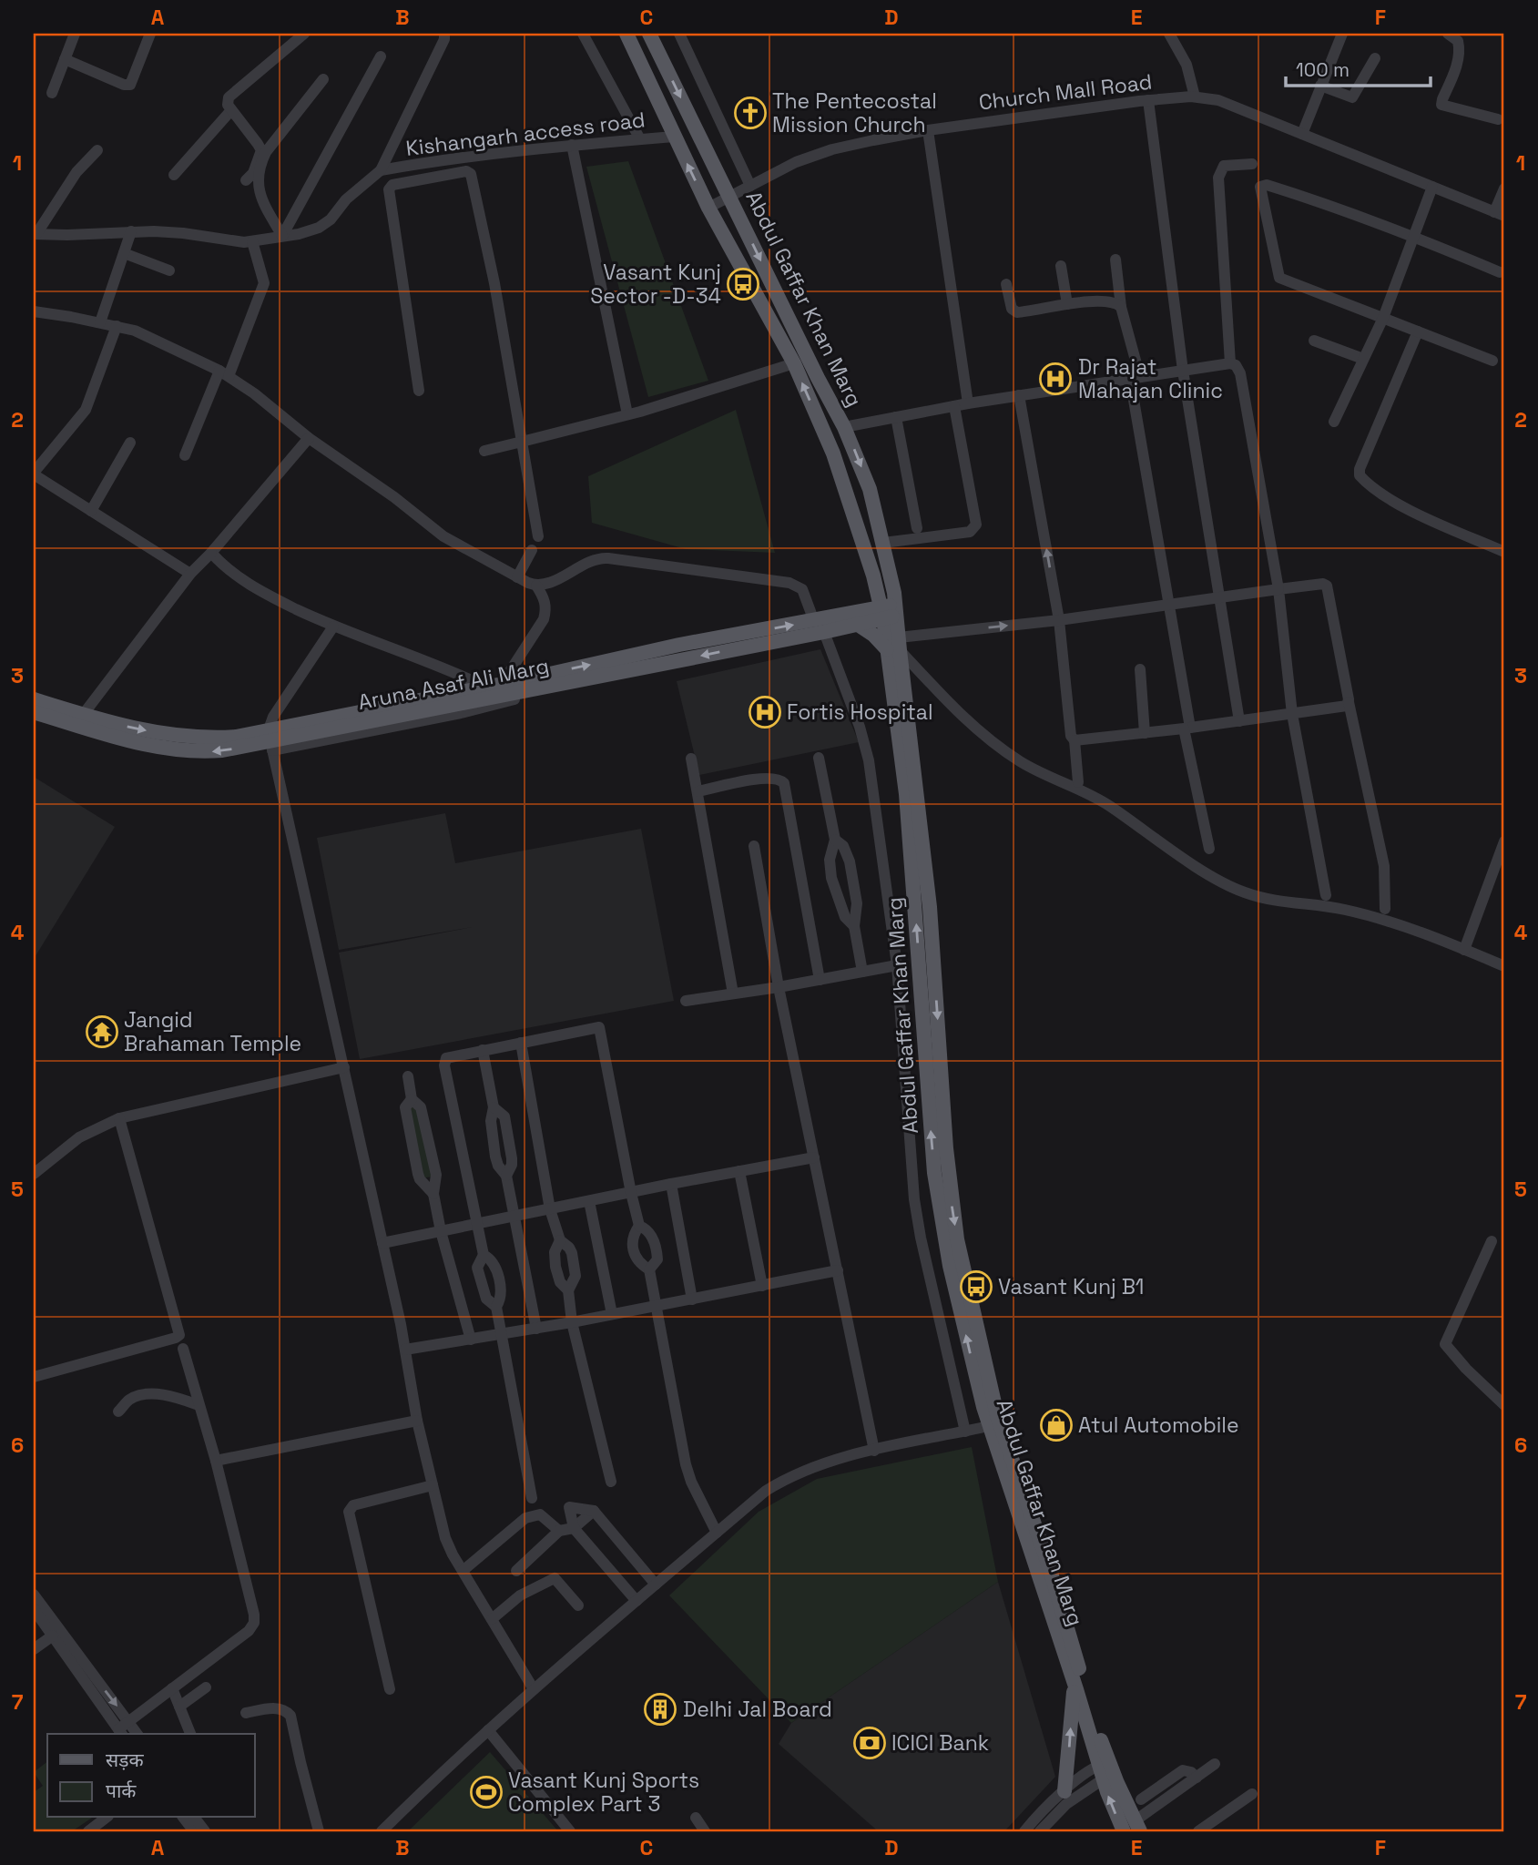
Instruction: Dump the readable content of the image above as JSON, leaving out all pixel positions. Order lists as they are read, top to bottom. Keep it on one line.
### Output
{"streets":{"main road":["Abdul Gaffar Khan Marg","Aruna Asaf Ali Marg"],"street":["Church Mall Road","Kishangarh access road"]},"crossings":[["Church Mall Road","Abdul Gaffar Khan Marg"],["Kishangarh access road","Abdul Gaffar Khan Marg"],["Abdul Gaffar Khan Marg","Aruna Asaf Ali Marg"]],"places":{"church":["The Pentecostal Mission Church"],"bus stop":["Vasant Kunj Sector -D-34","Vasant Kunj B1"],"hospital":["Dr Rajat Mahajan Clinic","Fortis Hospital"],"temple":["Jangid Brahaman Temple"],"shop":["Atul Automobile"],"building":["Delhi Jal Board"],"bank":["ICICI Bank"],"sports":["Vasant Kunj Sports Complex Part 3"]},"legend":["सड़क","पार्क"],"scale_bar":"100 m","grid":{"columns":["A","B","C","D","E","F"],"rows":["1","2","3","4","5","6","7"]}}
